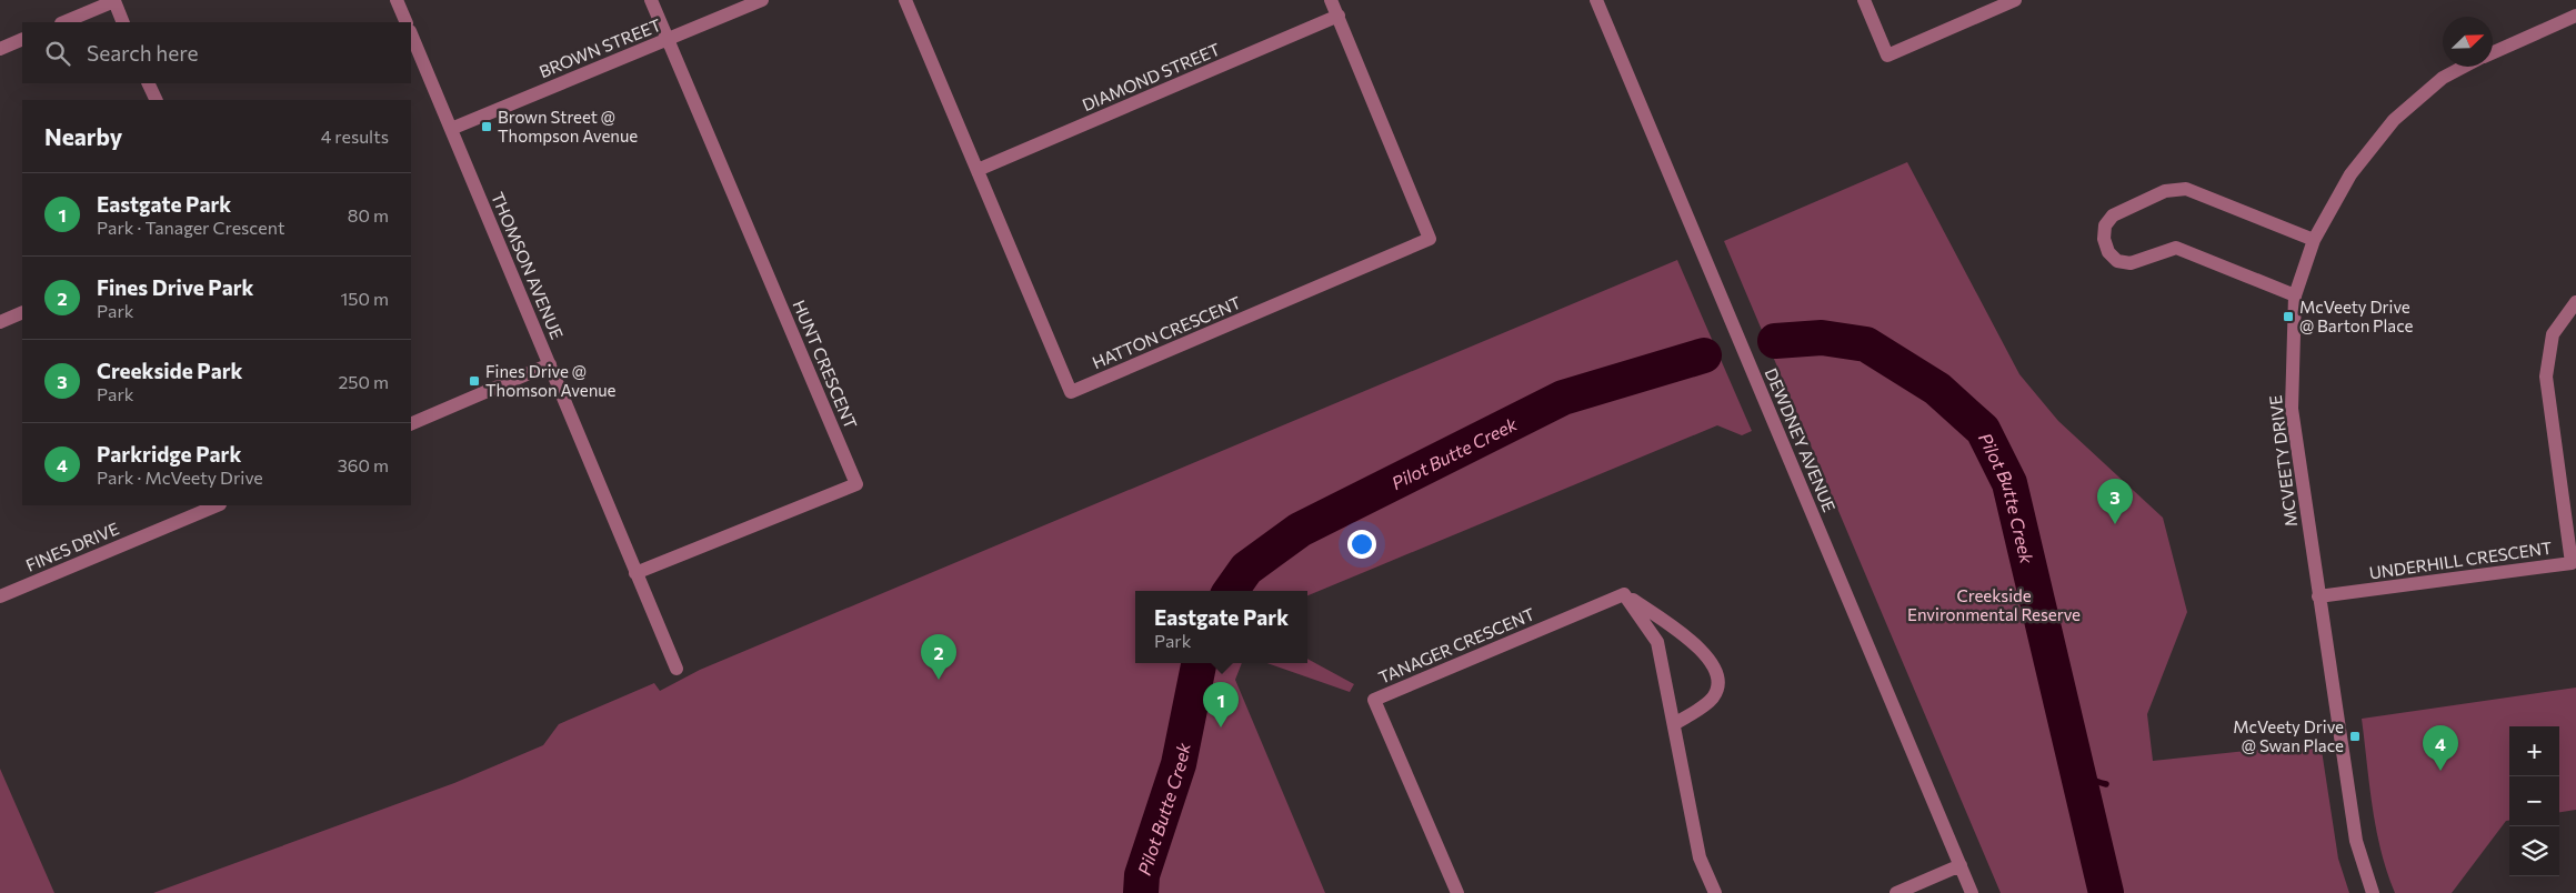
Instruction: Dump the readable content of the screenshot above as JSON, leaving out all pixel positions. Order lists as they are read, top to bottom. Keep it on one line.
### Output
{"streets":{"street":["BROWN STREET","DIAMOND STREET","THOMSON AVENUE","HATTON CRESCENT","HUNT CRESCENT","DEWDNEY AVENUE","MCVEETY DRIVE","FINES DRIVE","UNDERHILL CRESCENT","TANAGER CRESCENT"]},"crossings":[["BROWN STREET","THOMSON AVENUE"],["BROWN STREET","HUNT CRESCENT"],["DIAMOND STREET","HATTON CRESCENT"],["THOMSON AVENUE","HUNT CRESCENT"],["MCVEETY DRIVE","UNDERHILL CRESCENT"]],"water":["Pilot Butte Creek"],"parks":["Creekside Environmental Reserve"],"places":{"transit":["Brown Street @ Thompson Avenue","McVeety Drive @ Barton Place","Fines Drive @ Thomson Avenue","McVeety Drive @ Swan Place"]},"north":"top right","page":{"search":"Search here","heading":["Nearby","4 results"],"list":[{"mark":"1","name":"Eastgate Park","note":"Park · Tanager Crescent","value":"80 m"},{"mark":"2","name":"Fines Drive Park","note":"Park","value":"150 m"},{"mark":"3","name":"Creekside Park","note":"Park","value":"250 m"},{"mark":"4","name":"Parkridge Park","note":"Park · McVeety Drive","value":"360 m"}],"pins":["3","2","1","4"],"popup":["Eastgate Park","Park"],"map_buttons":["+","−"]}}
